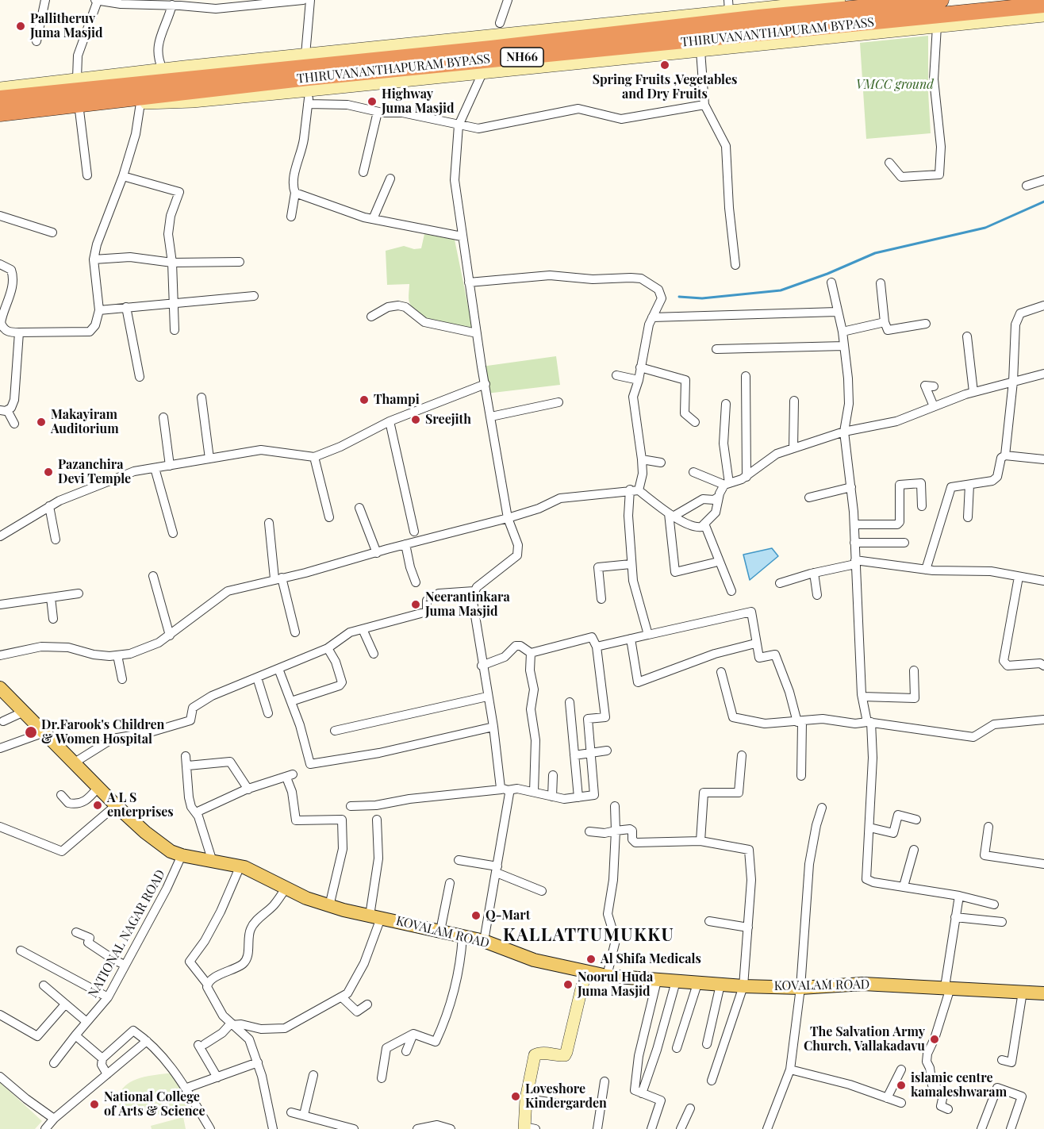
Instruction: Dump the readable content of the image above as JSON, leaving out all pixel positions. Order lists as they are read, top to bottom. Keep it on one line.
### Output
{"streets":{"highway":["THIRUVANANTHAPURAM BYPASS","NH66"],"main road":["KOVALAM ROAD"],"street":["NATIONAL NAGAR ROAD"]},"crossings":[["KOVALAM ROAD","NATIONAL NAGAR ROAD"]],"districts":["KALLATTUMUKKU"],"parks":["VMCC ground"],"places":["Pallitheruv Juma Masjid","Spring Fruits ,Vegetables and Dry Fruits","Highway Juma Masjid","Thampi","Sreejith","Makayiram Auditorium","Pazanchira Devi Temple","Neerantinkara Juma Masjid","Dr.Farook's Children & Women Hospital","A L S enterprises","Q-Mart","Al Shifa Medicals","Noorul Huda Juma Masjid","The Salvation Army Church, Vallakadavu","islamic centre kamaleshwaram","Loveshore Kindergarden","National College of Arts & Science"]}
